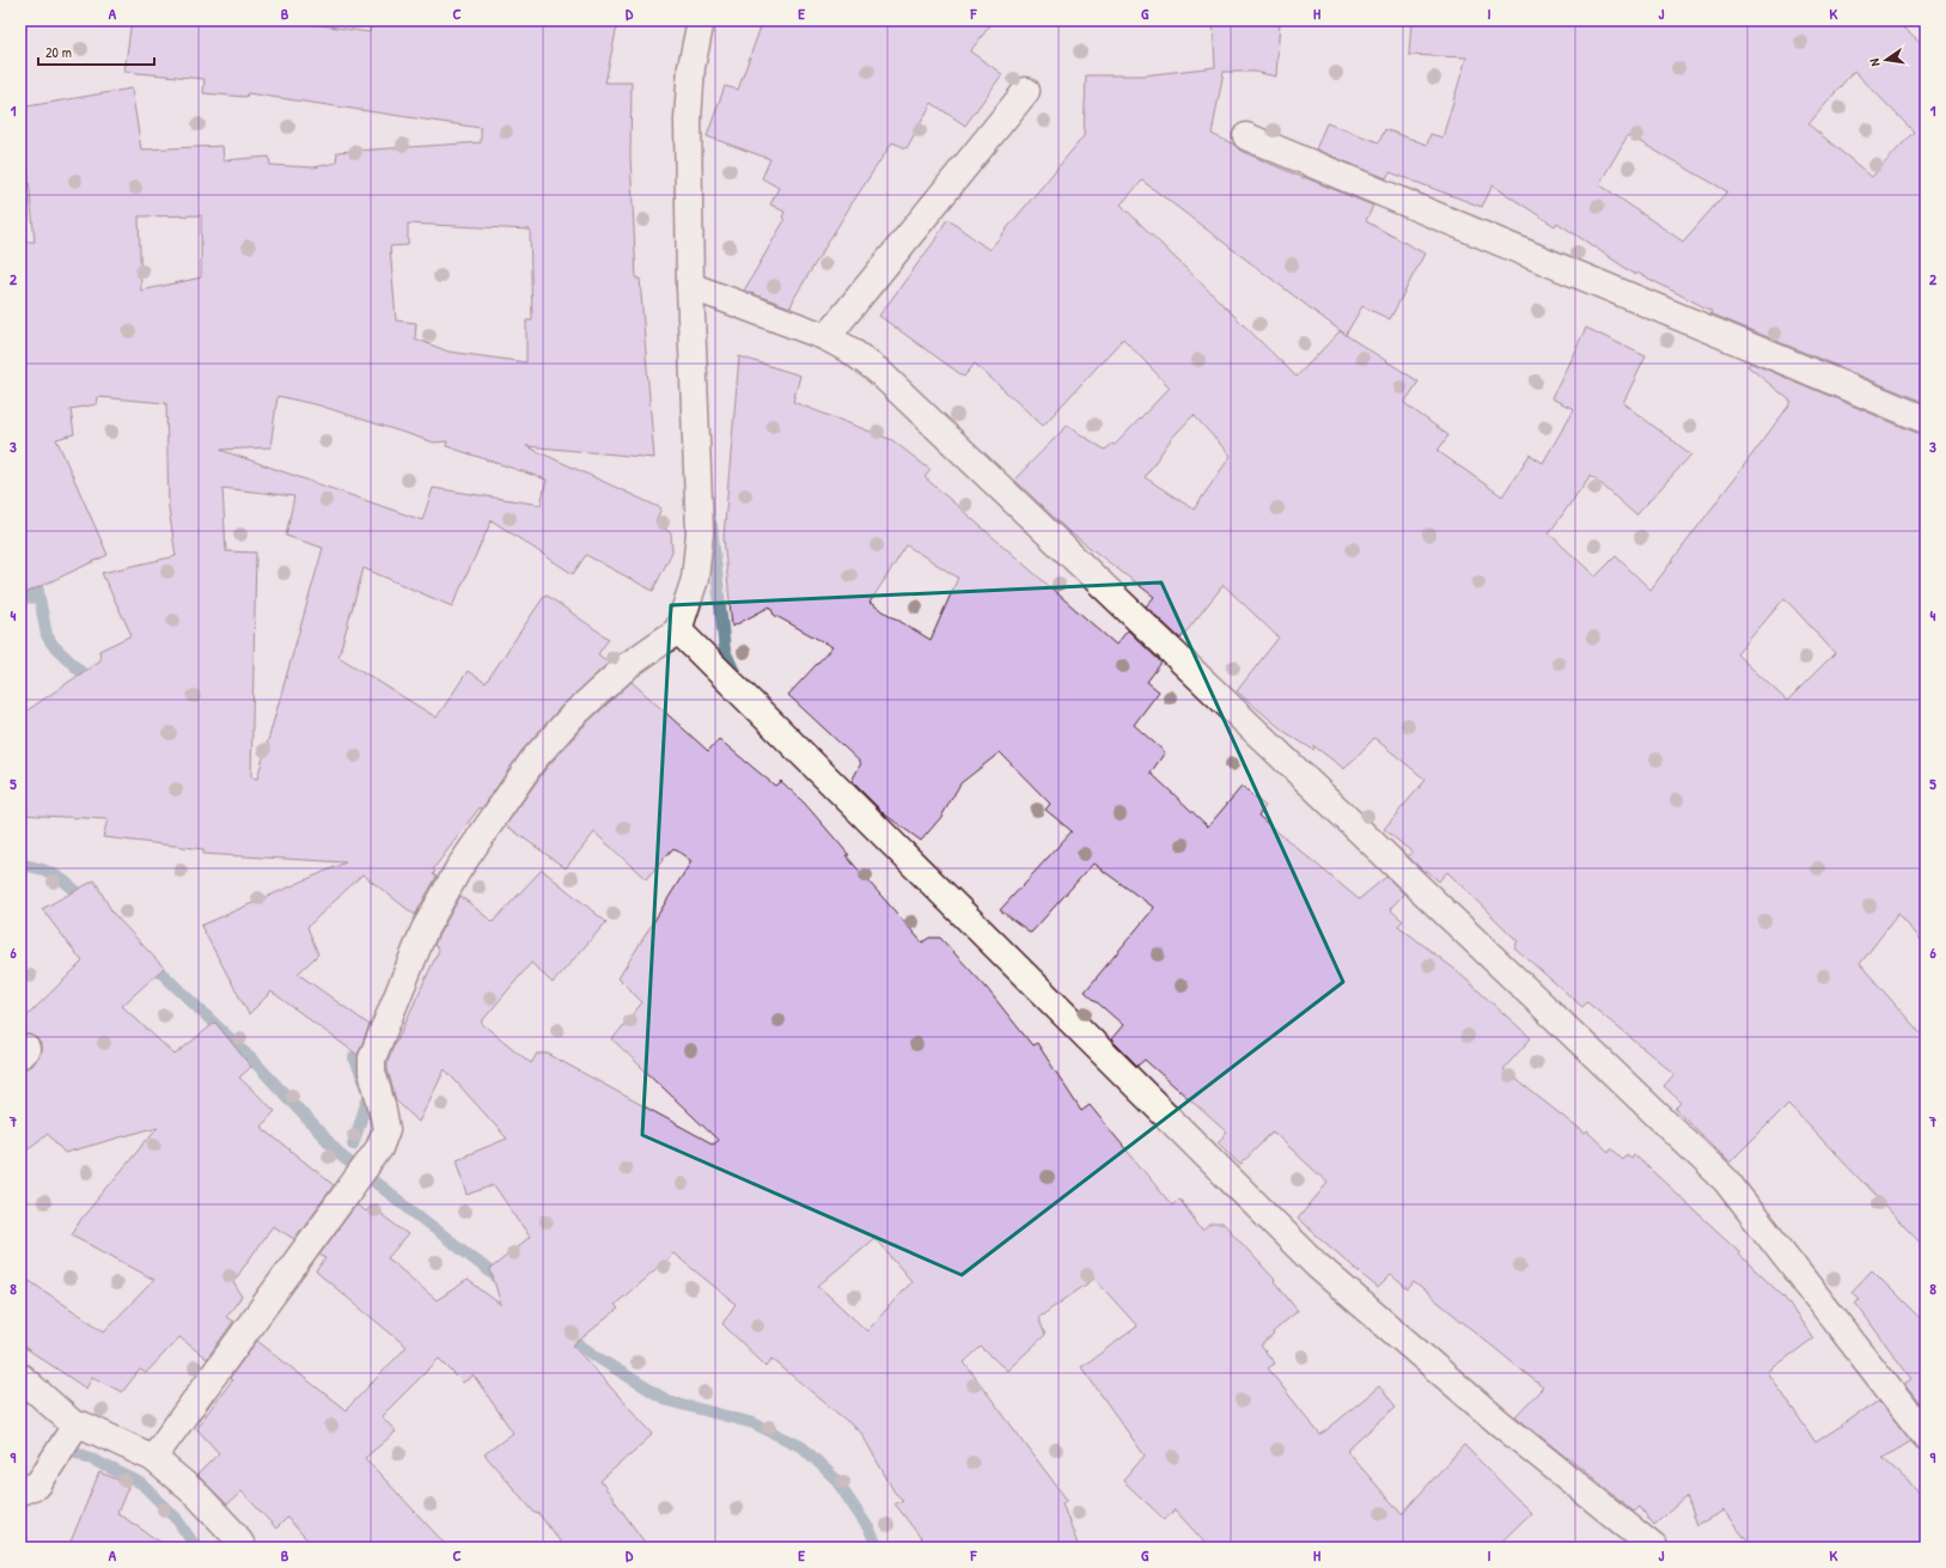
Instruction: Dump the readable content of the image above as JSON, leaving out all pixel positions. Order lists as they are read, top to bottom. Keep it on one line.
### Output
{"scale_bar":"20 m","north":"left","grid":{"columns":["A","B","C","D","E","F","G","H","I","J","K"],"rows":["1","2","3","4","5","6","7","8","9"]}}
